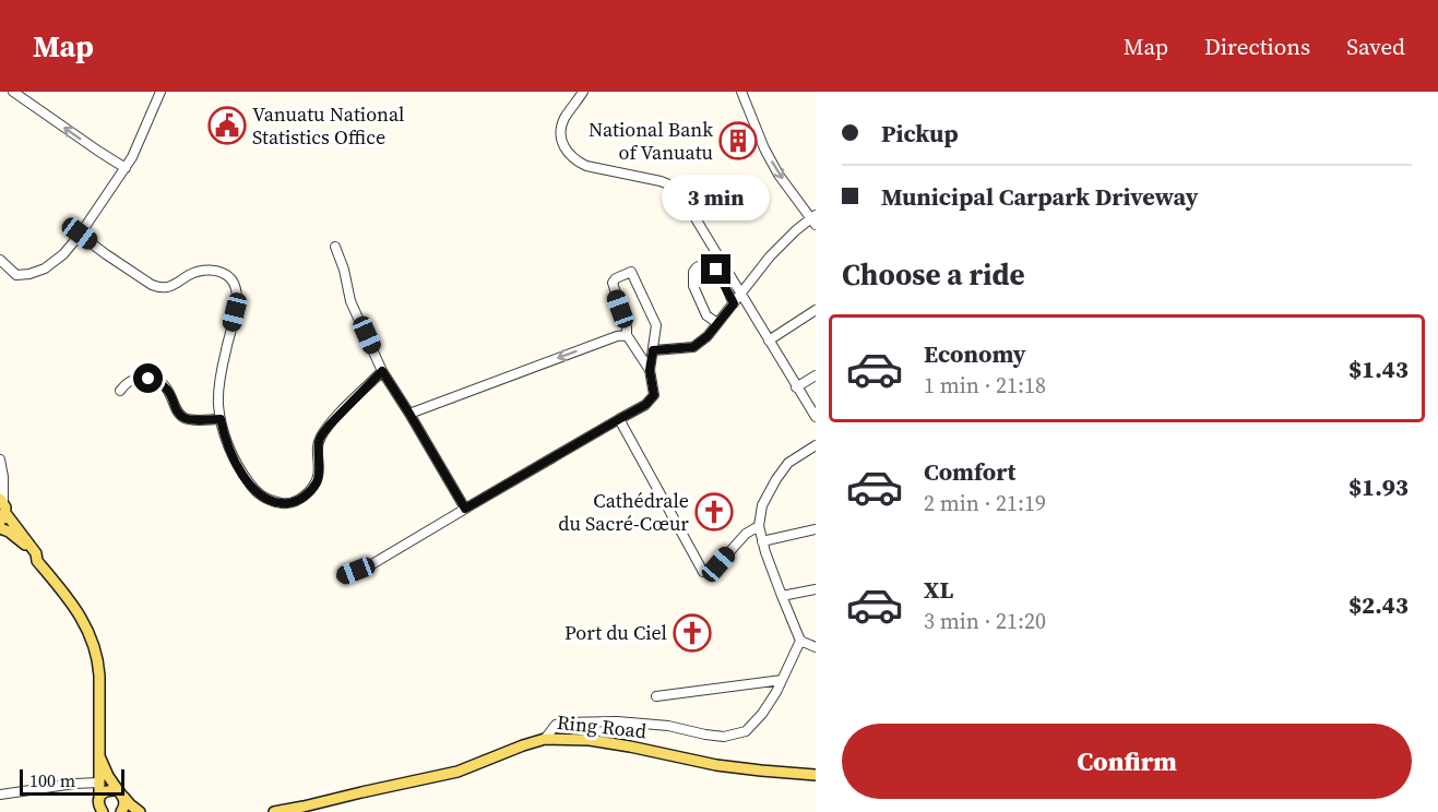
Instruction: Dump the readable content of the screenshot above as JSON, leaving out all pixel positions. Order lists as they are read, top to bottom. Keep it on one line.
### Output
{"streets":{"main road":["Ring Road"]},"places":{"public building":["Vanuatu National Statistics Office"],"building":["National Bank of Vanuatu"],"church":["Cathédrale du Sacré-Cœur","Port du Ciel"]},"scale_bar":"100 m","page":{"header":"Map","nav":["Map","Directions","Saved"],"banner":["Pickup","Municipal Carpark Driveway"],"bubble":"3 min","heading":"Choose a ride","list":[{"name":"Economy","note":"1 min · 21:18","value":"$1.43"},{"name":"Comfort","note":"2 min · 21:19","value":"$1.93"},{"name":"XL","note":"3 min · 21:20","value":"$2.43"}],"buttons":"Confirm","scale":"100 m"}}
